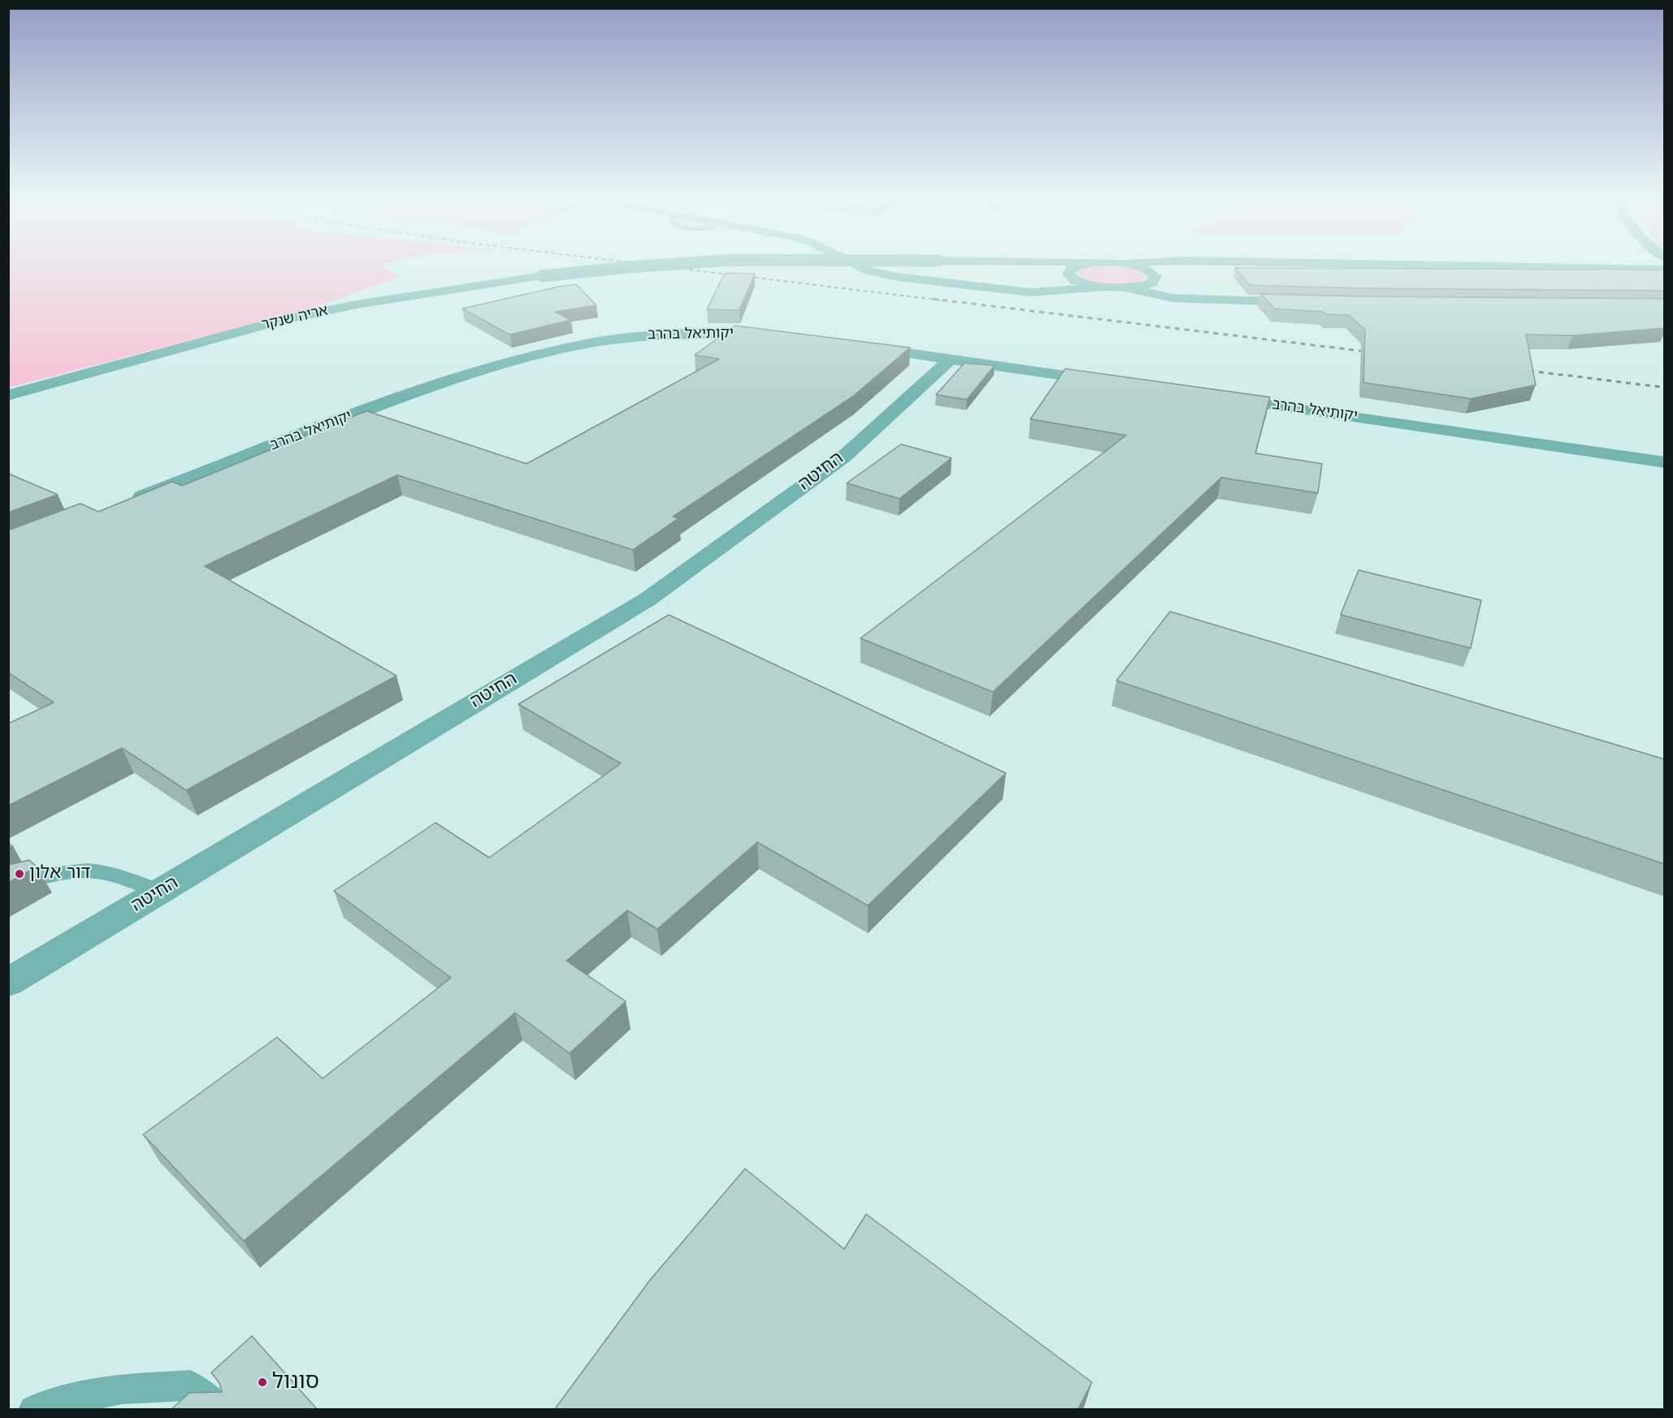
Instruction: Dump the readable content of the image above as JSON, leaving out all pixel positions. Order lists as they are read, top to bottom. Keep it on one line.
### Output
{"streets":{"street":["אריה שנקר","יקותיאל בהרב","החיטה"]},"places":["דור אלון","סונול"]}
